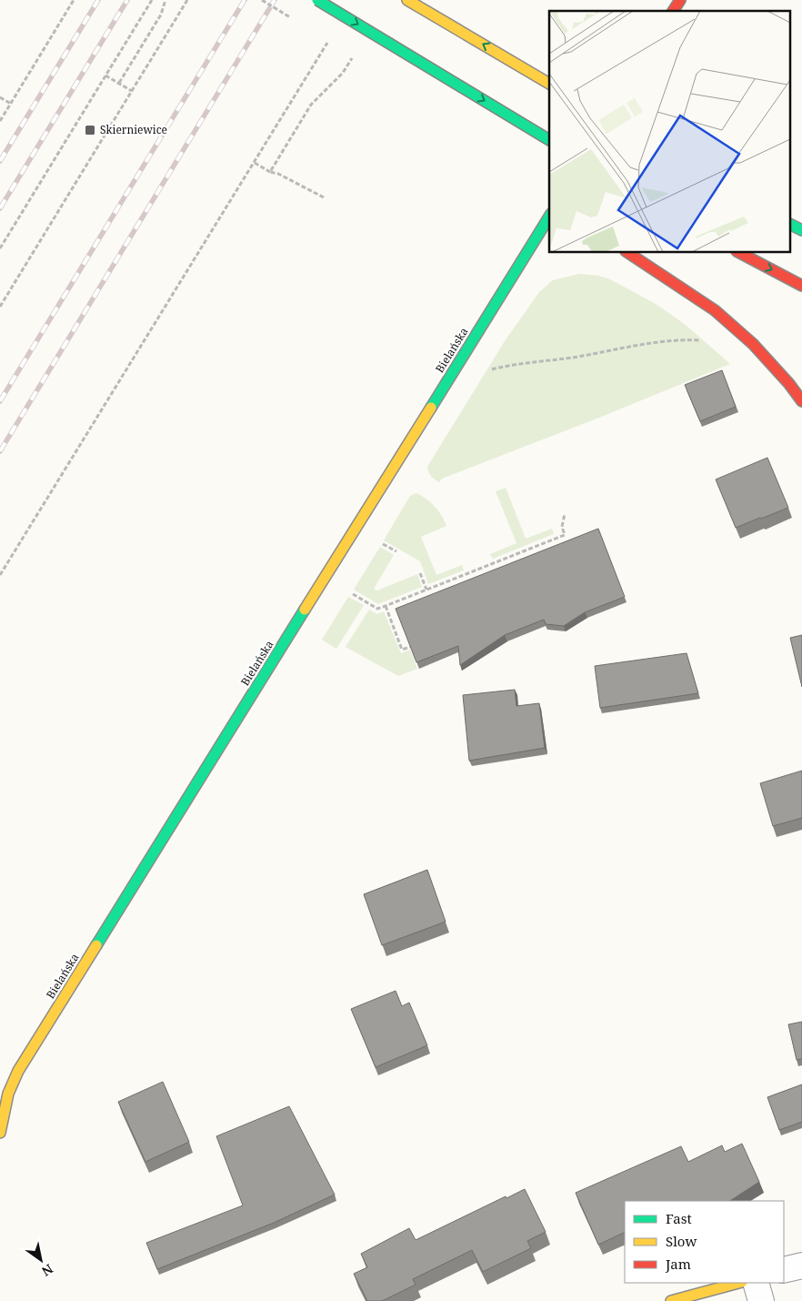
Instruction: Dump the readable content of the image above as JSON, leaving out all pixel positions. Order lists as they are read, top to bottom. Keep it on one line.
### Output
{"streets":{"street":["Bielańska"]},"places":{"transit":["Skierniewice"]},"legend":["Fast","Slow","Jam"],"north":"bottom right"}
